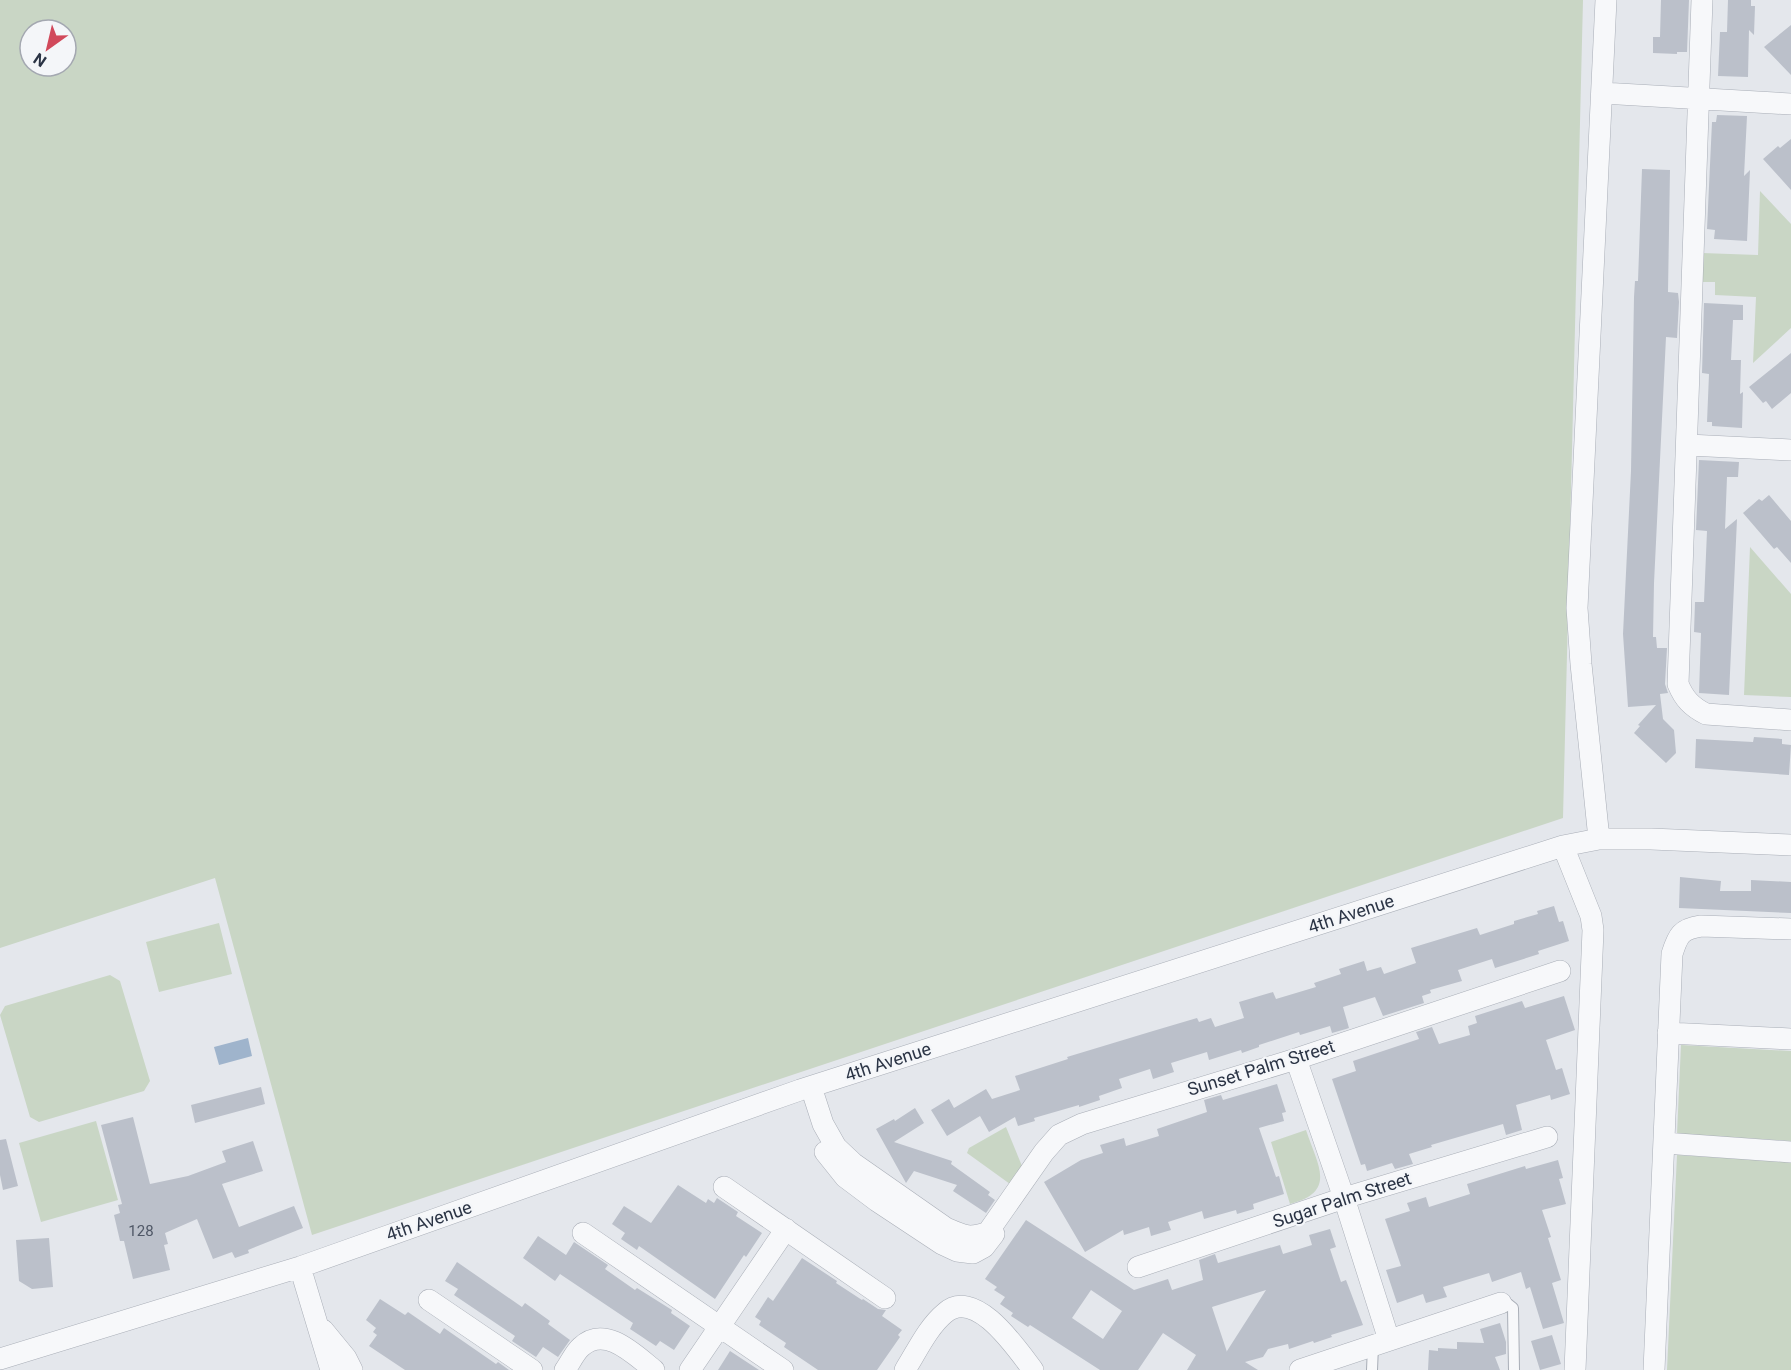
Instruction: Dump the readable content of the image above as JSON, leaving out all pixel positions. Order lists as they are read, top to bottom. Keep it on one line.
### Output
{"streets":{"street":["4th Avenue","Sunset Palm Street","Sugar Palm Street"]},"crossings":[["4th Avenue","Sunset Palm Street"]],"house_numbers":["128"],"north":"bottom left"}
